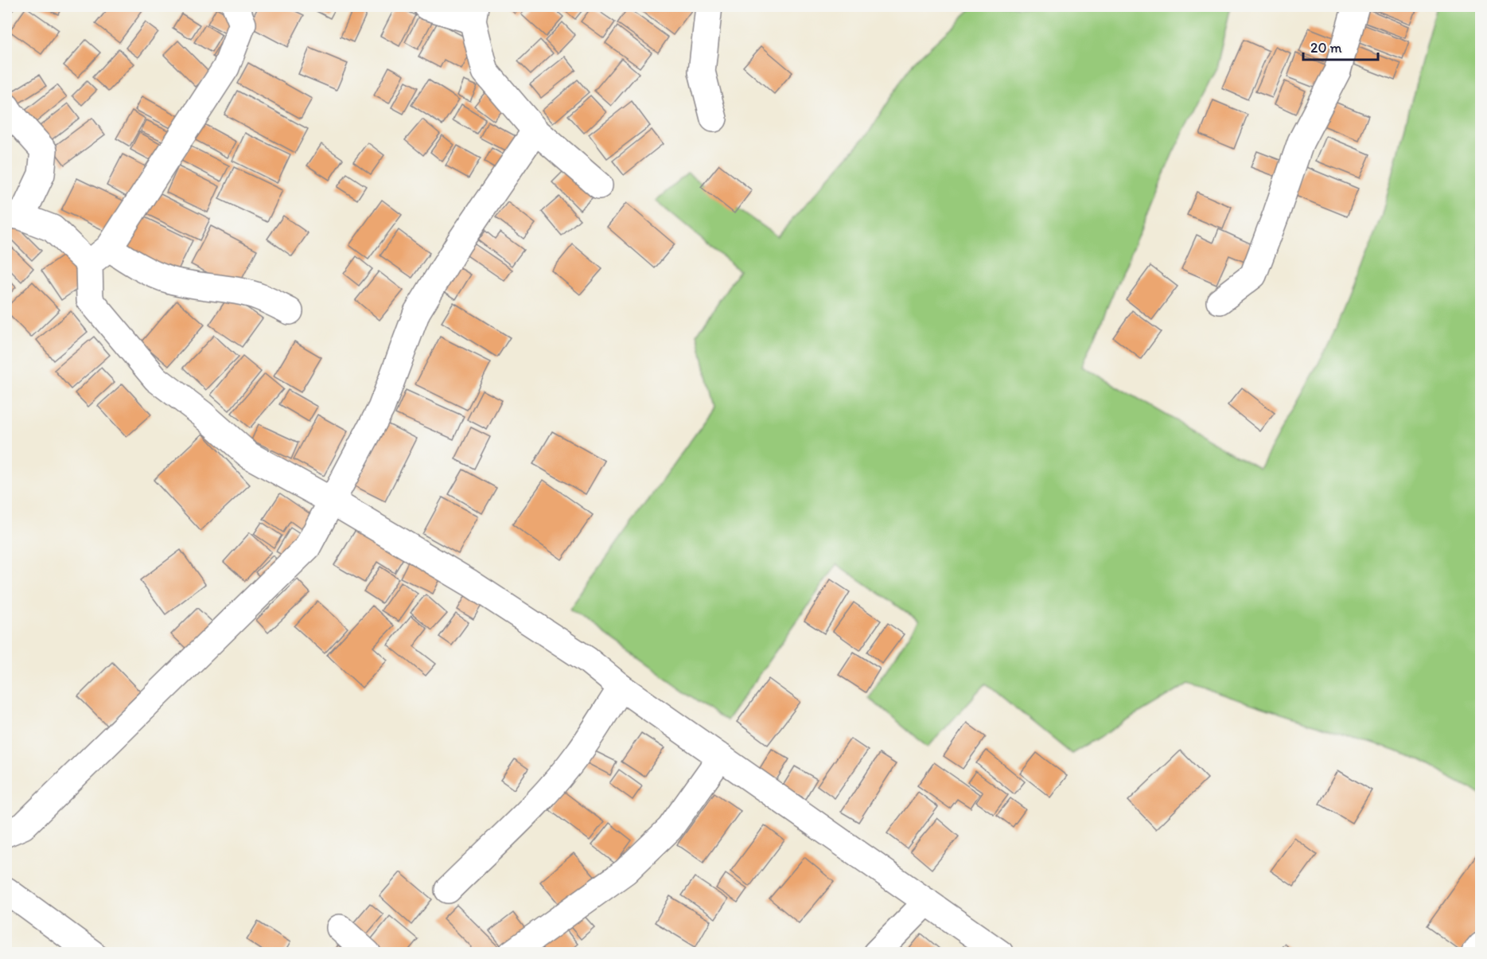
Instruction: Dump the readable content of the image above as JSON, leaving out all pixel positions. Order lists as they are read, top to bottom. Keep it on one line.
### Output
{"scale_bar":"20 m"}
